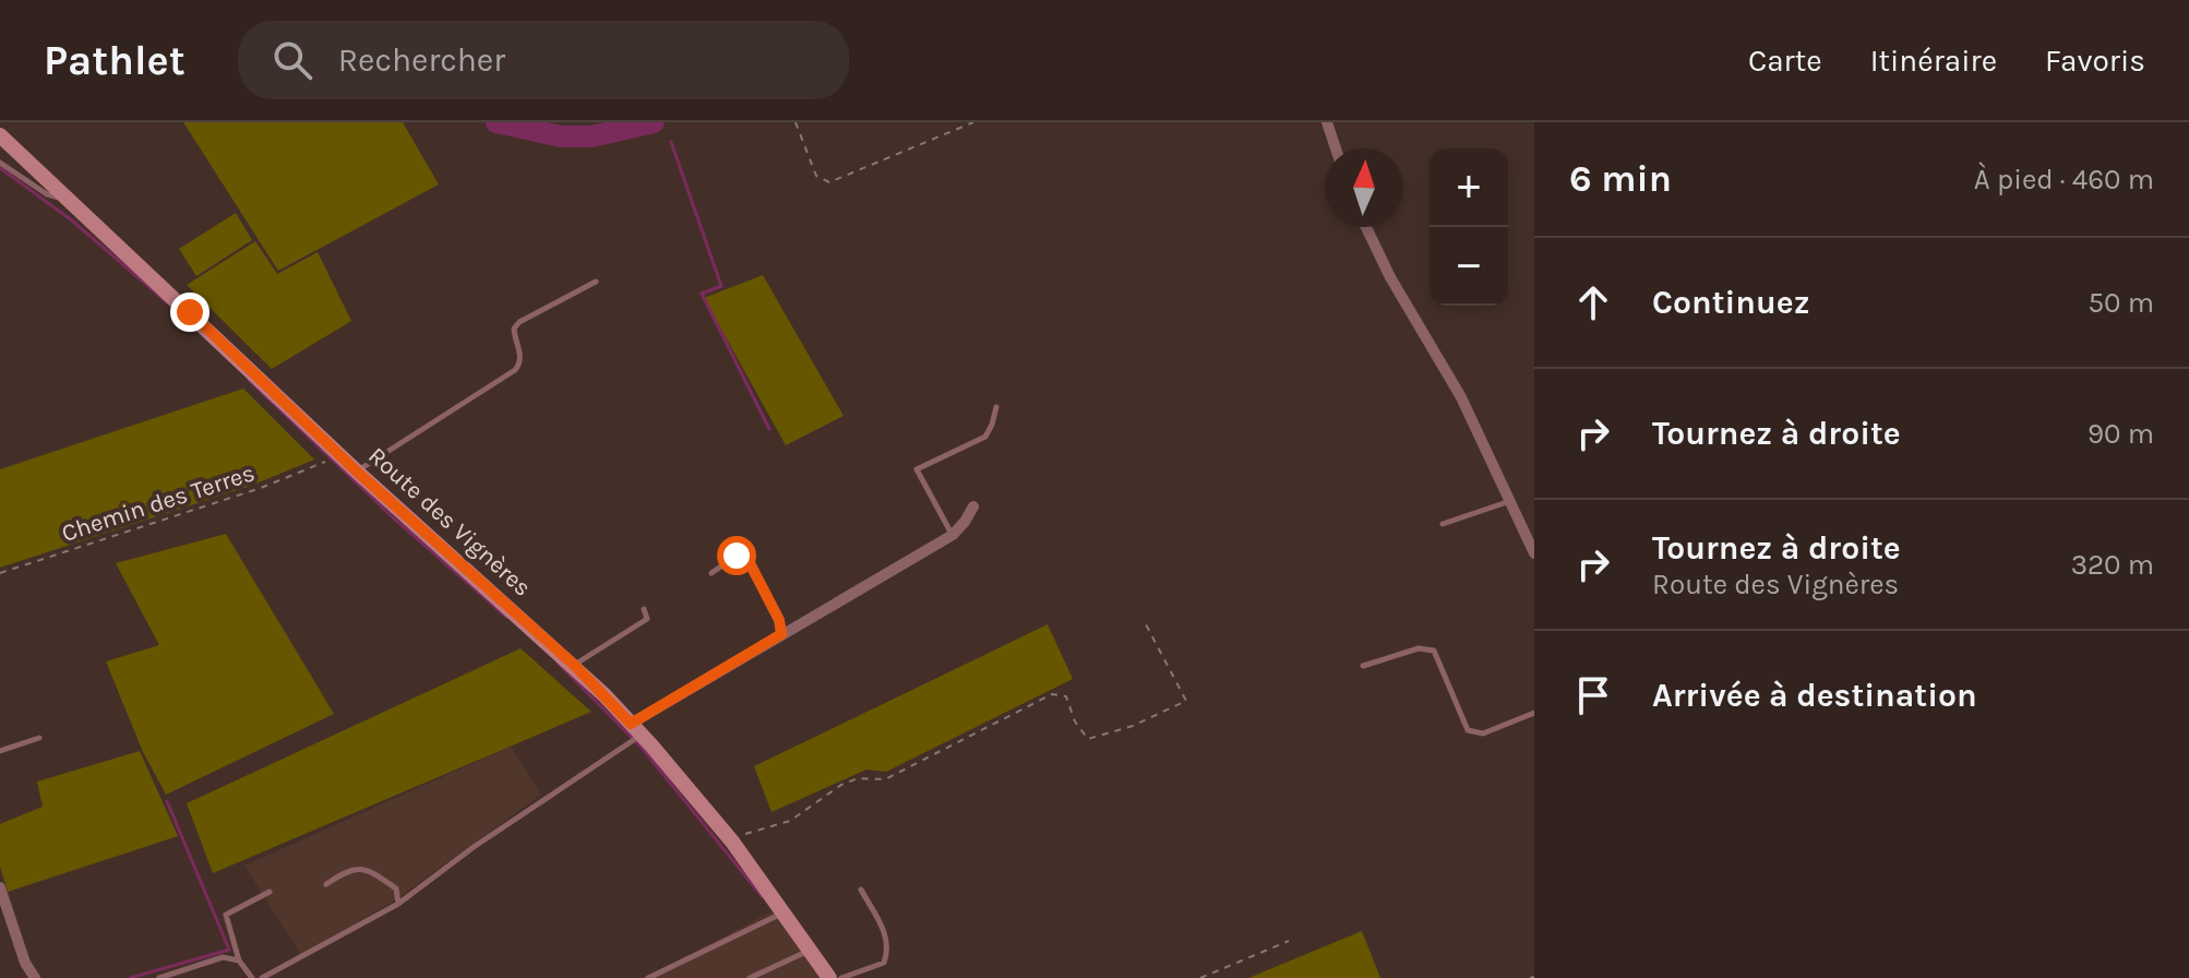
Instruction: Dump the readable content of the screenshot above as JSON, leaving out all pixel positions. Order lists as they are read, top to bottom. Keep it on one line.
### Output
{"streets":{"street":["Route des Vignères"],"path":["Chemin des Terres"]},"north":"top","page":{"header":"Pathlet","search":"Rechercher","nav":["Carte","Itinéraire","Favoris"],"heading":["6 min","À pied · 460 m"],"map_buttons":["+","−"],"list":[["Continuez","50 m"],["Tournez à droite","90 m"],["Tournez à droite","Route des Vignères","320 m"],"Arrivée à destination"]}}
